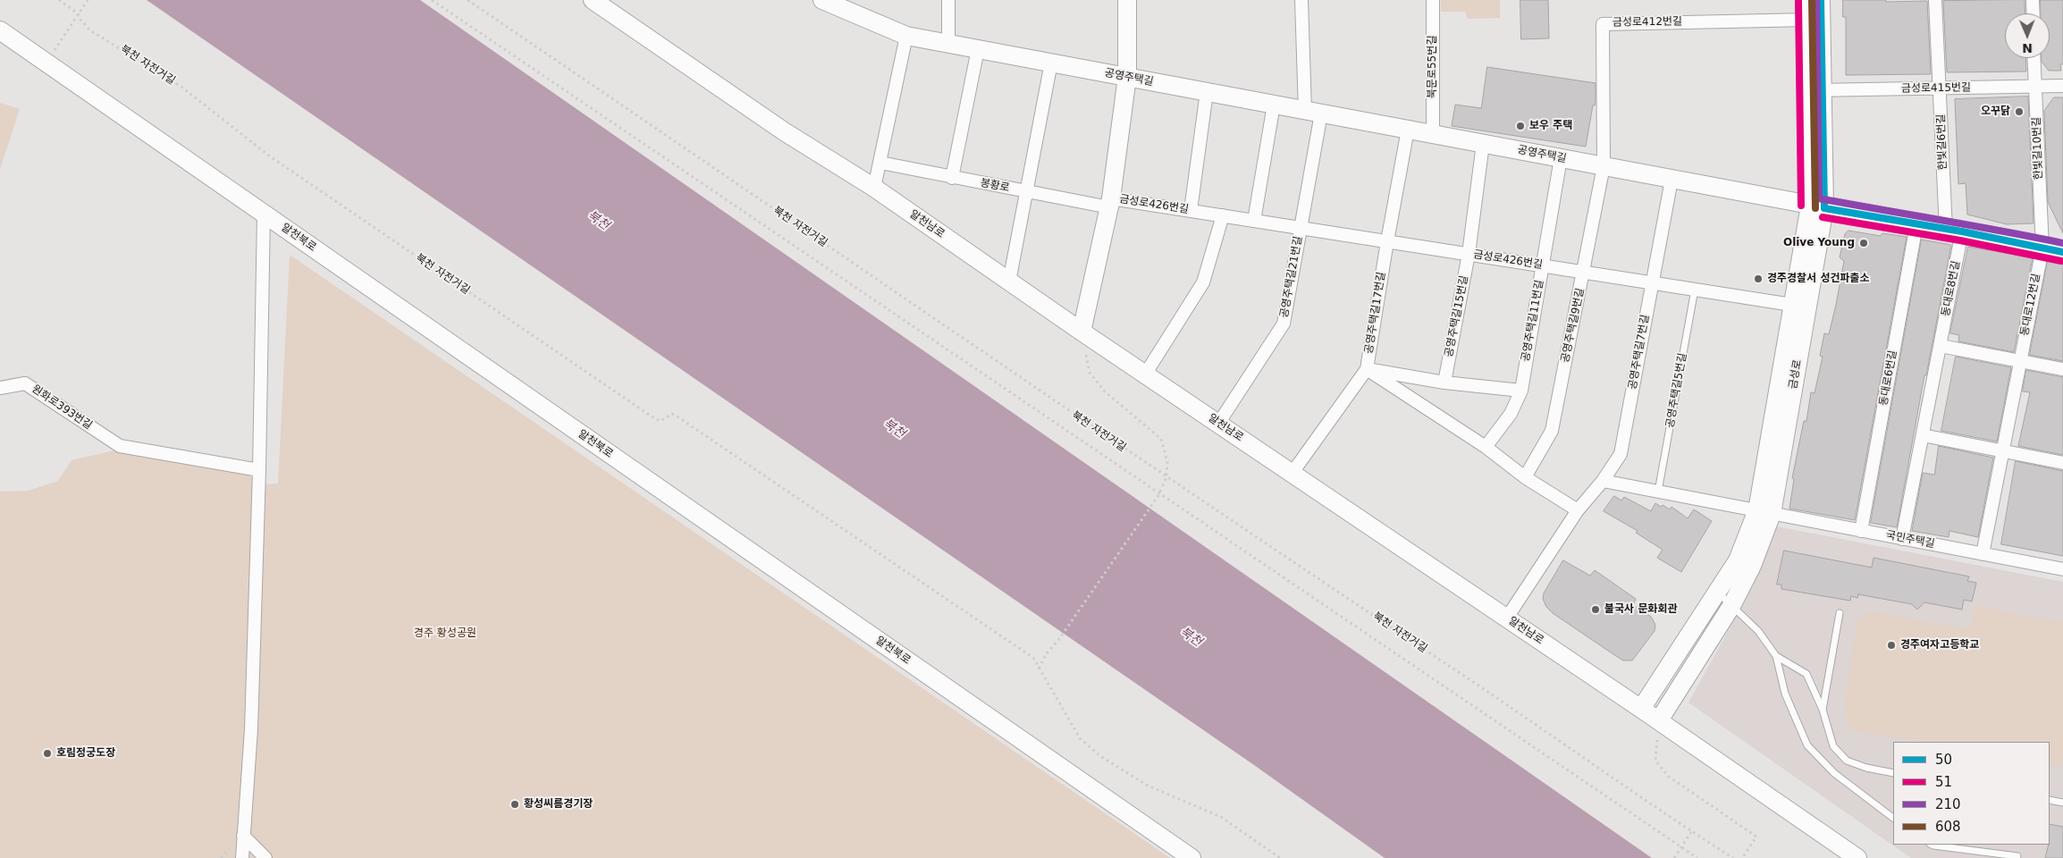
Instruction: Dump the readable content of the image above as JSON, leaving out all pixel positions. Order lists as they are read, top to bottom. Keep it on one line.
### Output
{"streets":{"street":["금성로412번길","북문로55번길","공영주택길","금성로415번길","한빛길6번길","한빛길10번길","봉황로","금성로426번길","알천남로","알천북로","공영주택길21번길","동대로8번길","동대로12번길","공영주택길17번길","공영주택길15번길","공영주택길11번길","공영주택길9번길","공영주택길7번길","금성로","동대로6번길","원화로393번길","국민주택길"],"lane":["공영주택길5번길"],"path":["북천 자전거길"]},"crossings":[["금성로412번길","공영주택길"],["금성로412번길","공영주택길9번길"],["금성로412번길","금성로"],["북문로55번길","공영주택길"],["공영주택길","한빛길6번길"],["공영주택길","한빛길10번길"],["공영주택길","공영주택길21번길"],["공영주택길","동대로8번길"],["공영주택길","동대로12번길"],["공영주택길","공영주택길17번길"],["공영주택길","공영주택길15번길"],["공영주택길","공영주택길11번길"],["공영주택길","공영주택길9번길"],["공영주택길","공영주택길7번길"],["공영주택길","금성로"],["공영주택길","동대로6번길"],["금성로415번길","한빛길6번길"],["금성로415번길","한빛길10번길"],["금성로415번길","금성로"],["한빛길6번길","동대로8번길"],["한빛길10번길","동대로12번길"],["봉황로","금성로426번길"],["금성로426번길","공영주택길21번길"],["금성로426번길","공영주택길17번길"],["금성로426번길","공영주택길15번길"],["금성로426번길","공영주택길11번길"],["금성로426번길","공영주택길9번길"],["금성로426번길","공영주택길7번길"],["금성로426번길","금성로"],["금성로426번길","공영주택길5번길"],["알천남로","공영주택길21번길"],["알천남로","공영주택길17번길"],["알천남로","공영주택길7번길"],["알천남로","금성로"],["동대로8번길","국민주택길"],["동대로12번길","국민주택길"],["금성로","국민주택길"],["동대로6번길","국민주택길"]],"water":["북천"],"parks":["경주 황성공원"],"places":["오꾸닭","보우 주택","Olive Young","경주경찰서 성건파출소","불국사 문화회관","경주여자고등학교","호림정궁도장","황성씨름경기장"],"lines":["transit line 50","transit line 51","transit line 210","transit line 608"],"legend":["50","51","210","608"],"north":"bottom"}
